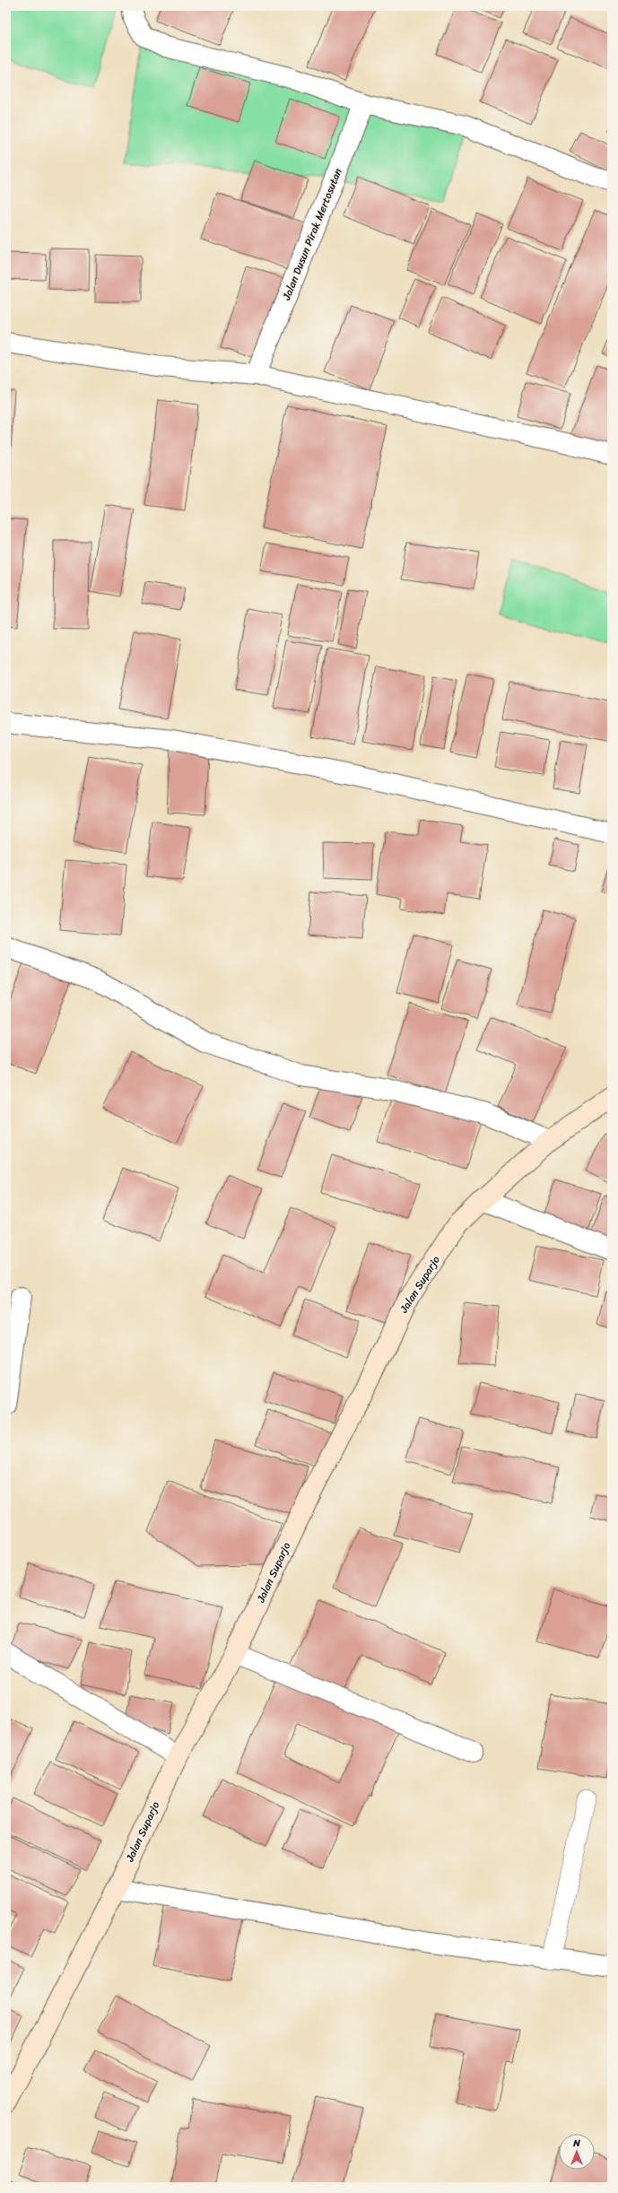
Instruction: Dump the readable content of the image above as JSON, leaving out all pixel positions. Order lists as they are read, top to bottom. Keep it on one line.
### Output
{"streets":{"main road":["Jalan Suparjo"],"street":["Jalan Dusun Pirak Mertosutan"]},"north":"top"}
